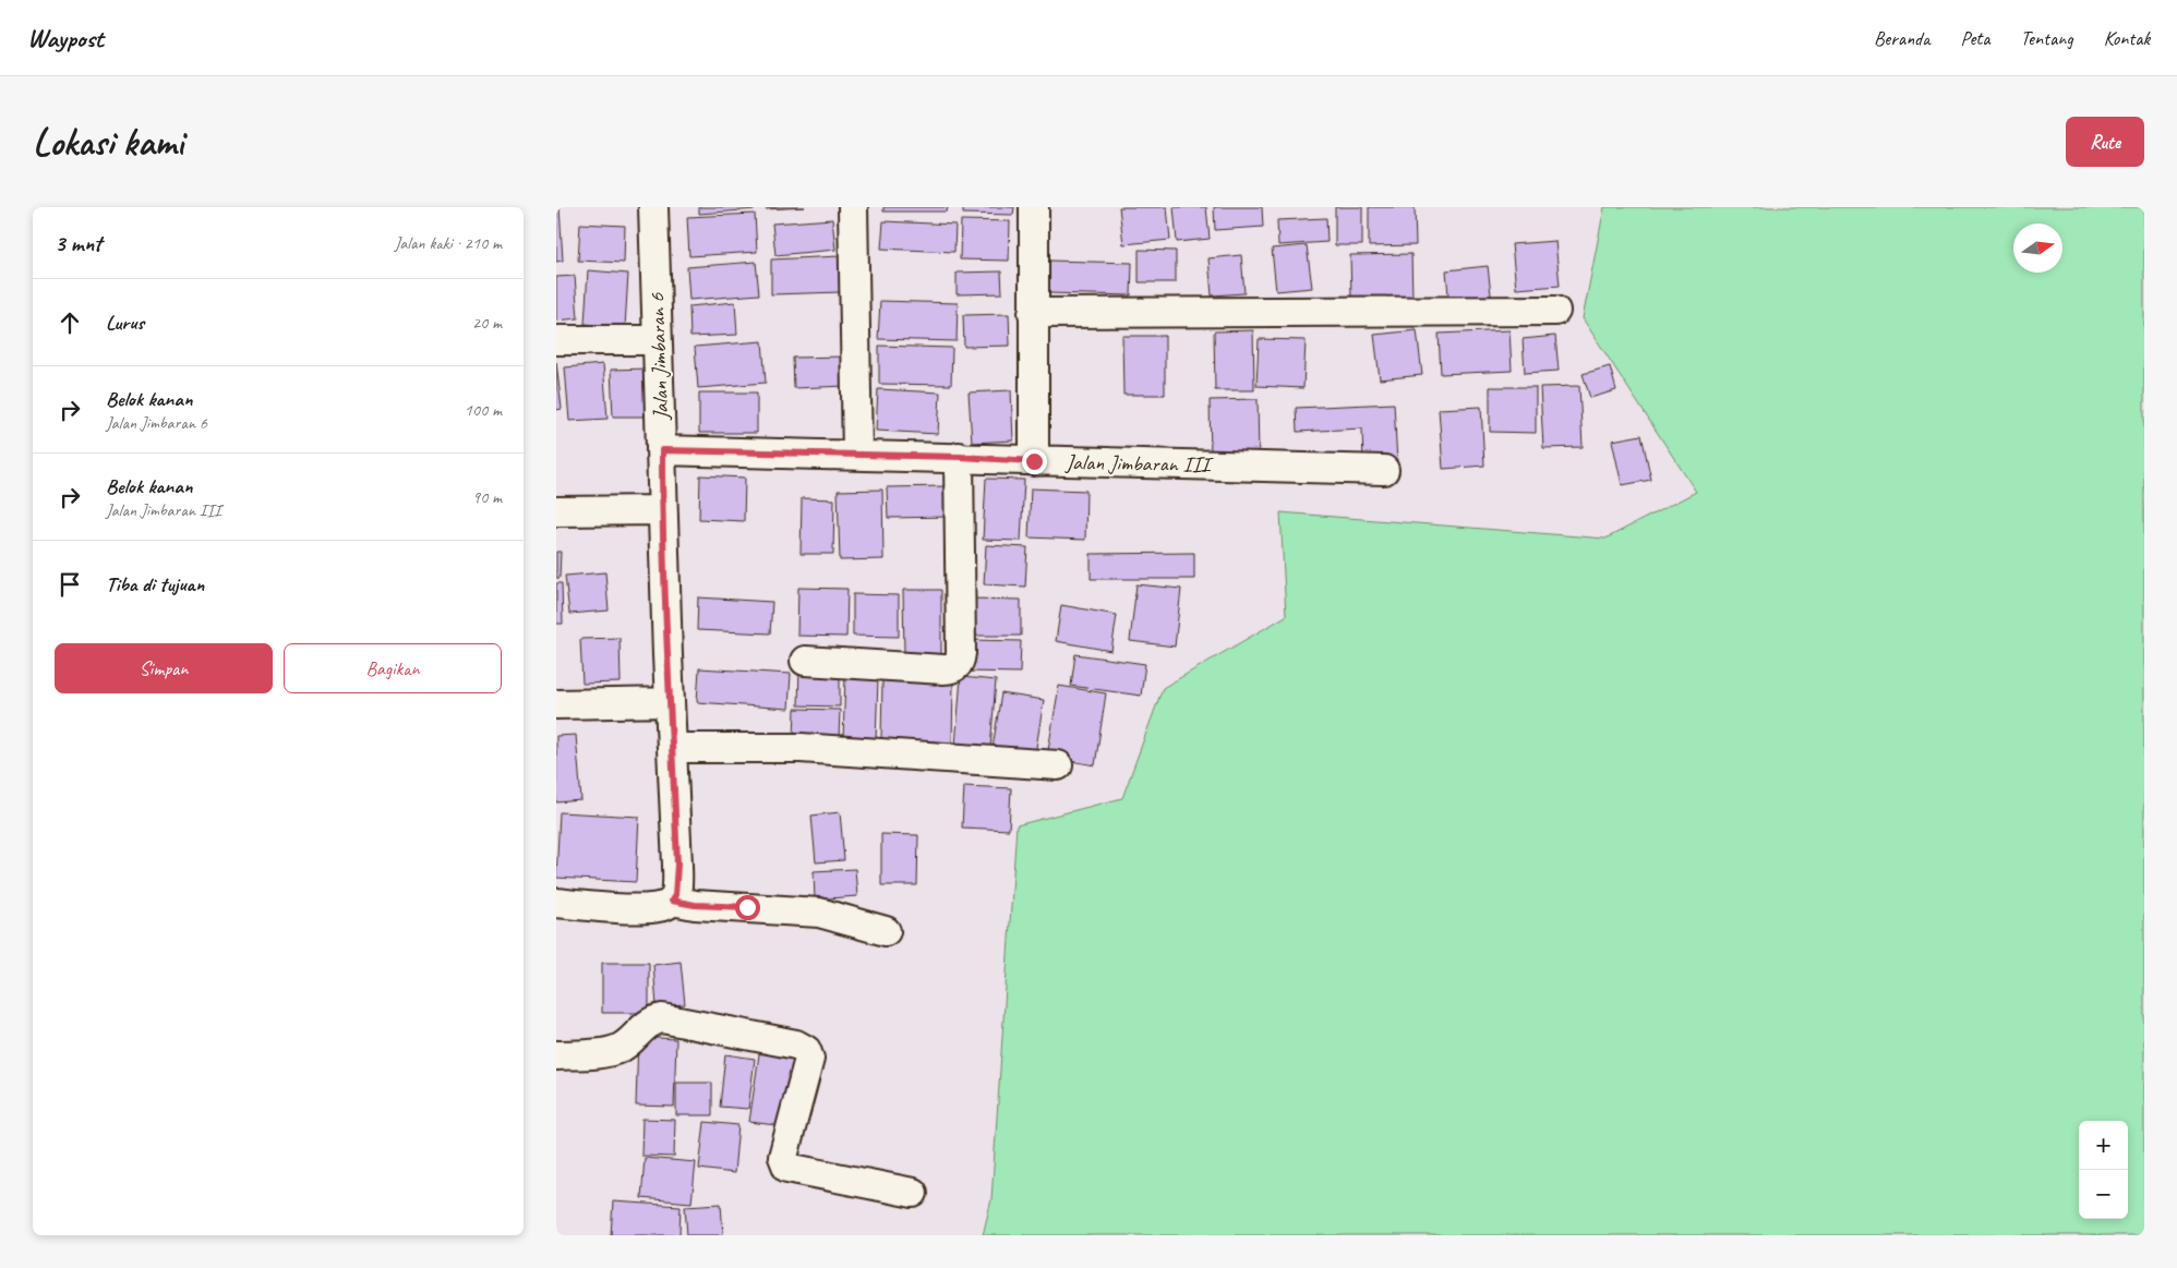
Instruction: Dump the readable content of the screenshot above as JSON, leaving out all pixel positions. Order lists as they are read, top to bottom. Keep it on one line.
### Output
{"streets":{"street":["Jalan Jimbaran 6","Jalan Jimbaran III"]},"crossings":[["Jalan Jimbaran 6","Jalan Jimbaran III"]],"north":"right","page":{"header":"Waypost","nav":["Beranda","Peta","Tentang","Kontak"],"buttons":["Rute",["Simpan","Bagikan"]],"title":"Lokasi kami","heading":["3 mnt","Jalan kaki · 210 m"],"list":[["Lurus","20 m"],["Belok kanan","Jalan Jimbaran 6","100 m"],["Belok kanan","Jalan Jimbaran III","90 m"],"Tiba di tujuan"],"map_buttons":["+","−"]}}
